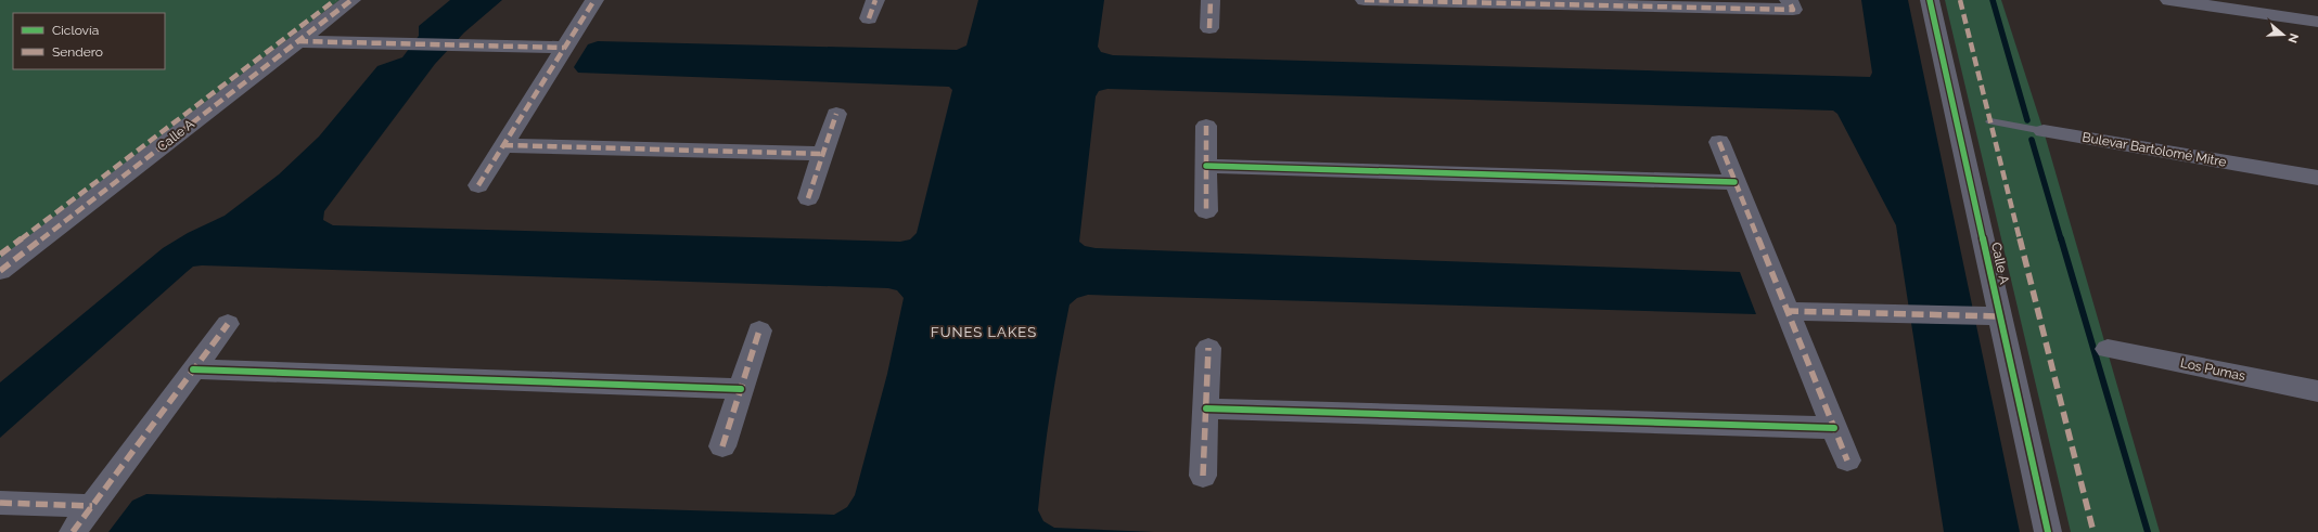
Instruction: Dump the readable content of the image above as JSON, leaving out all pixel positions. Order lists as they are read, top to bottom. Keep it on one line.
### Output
{"streets":{"street":["Calle A","Bulevar Bartolomé Mitre","Los Pumas"]},"districts":["FUNES LAKES"],"legend":["Ciclovía","Sendero"],"north":"right"}
